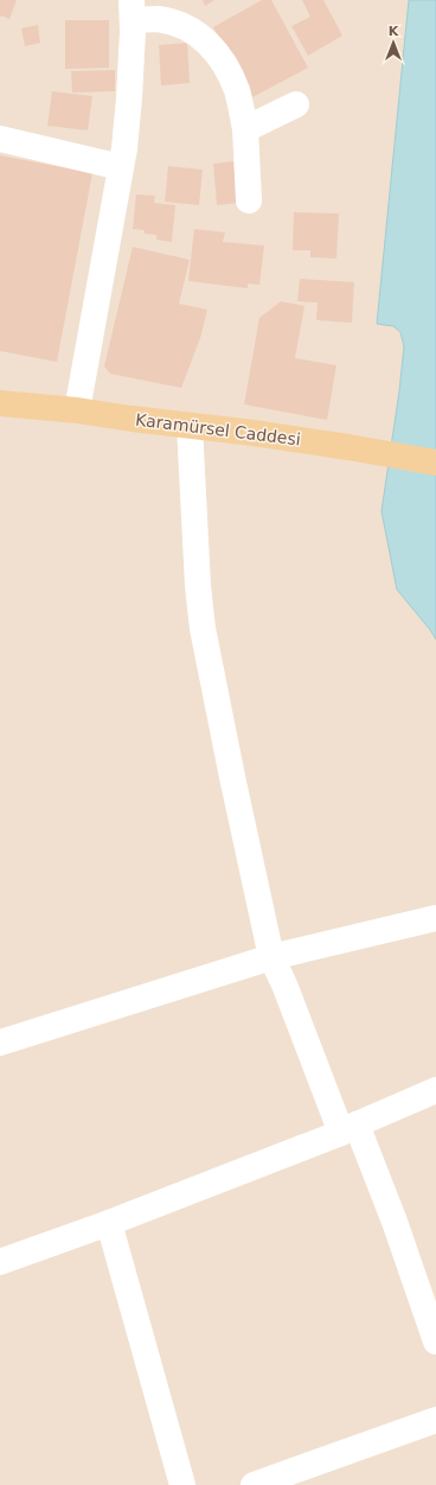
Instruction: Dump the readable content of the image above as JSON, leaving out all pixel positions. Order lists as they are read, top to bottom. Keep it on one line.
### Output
{"streets":{"main road":["Karamürsel Caddesi"]},"north":"top"}
